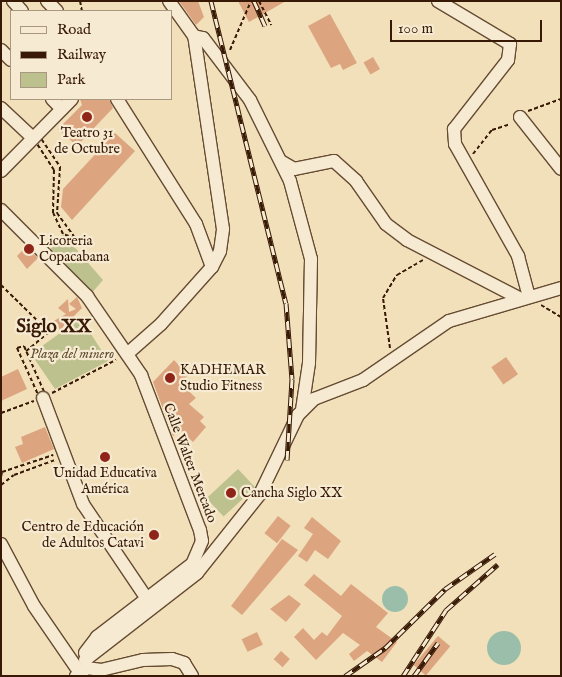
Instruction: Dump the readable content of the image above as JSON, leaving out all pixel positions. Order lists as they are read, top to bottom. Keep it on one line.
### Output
{"streets":{"street":["Calle Walter Mercado"]},"districts":["Siglo XX"],"parks":["Plaza del minero"],"places":["Teatro 31 de Octubre","Licoreria Copacabana","KADHEMAR Studio Fitness","Unidad Educativa América","Cancha Siglo XX","Centro de Educación de Adultos Catavi"],"legend":["Road","Railway","Park"],"scale_bar":"100 m"}
